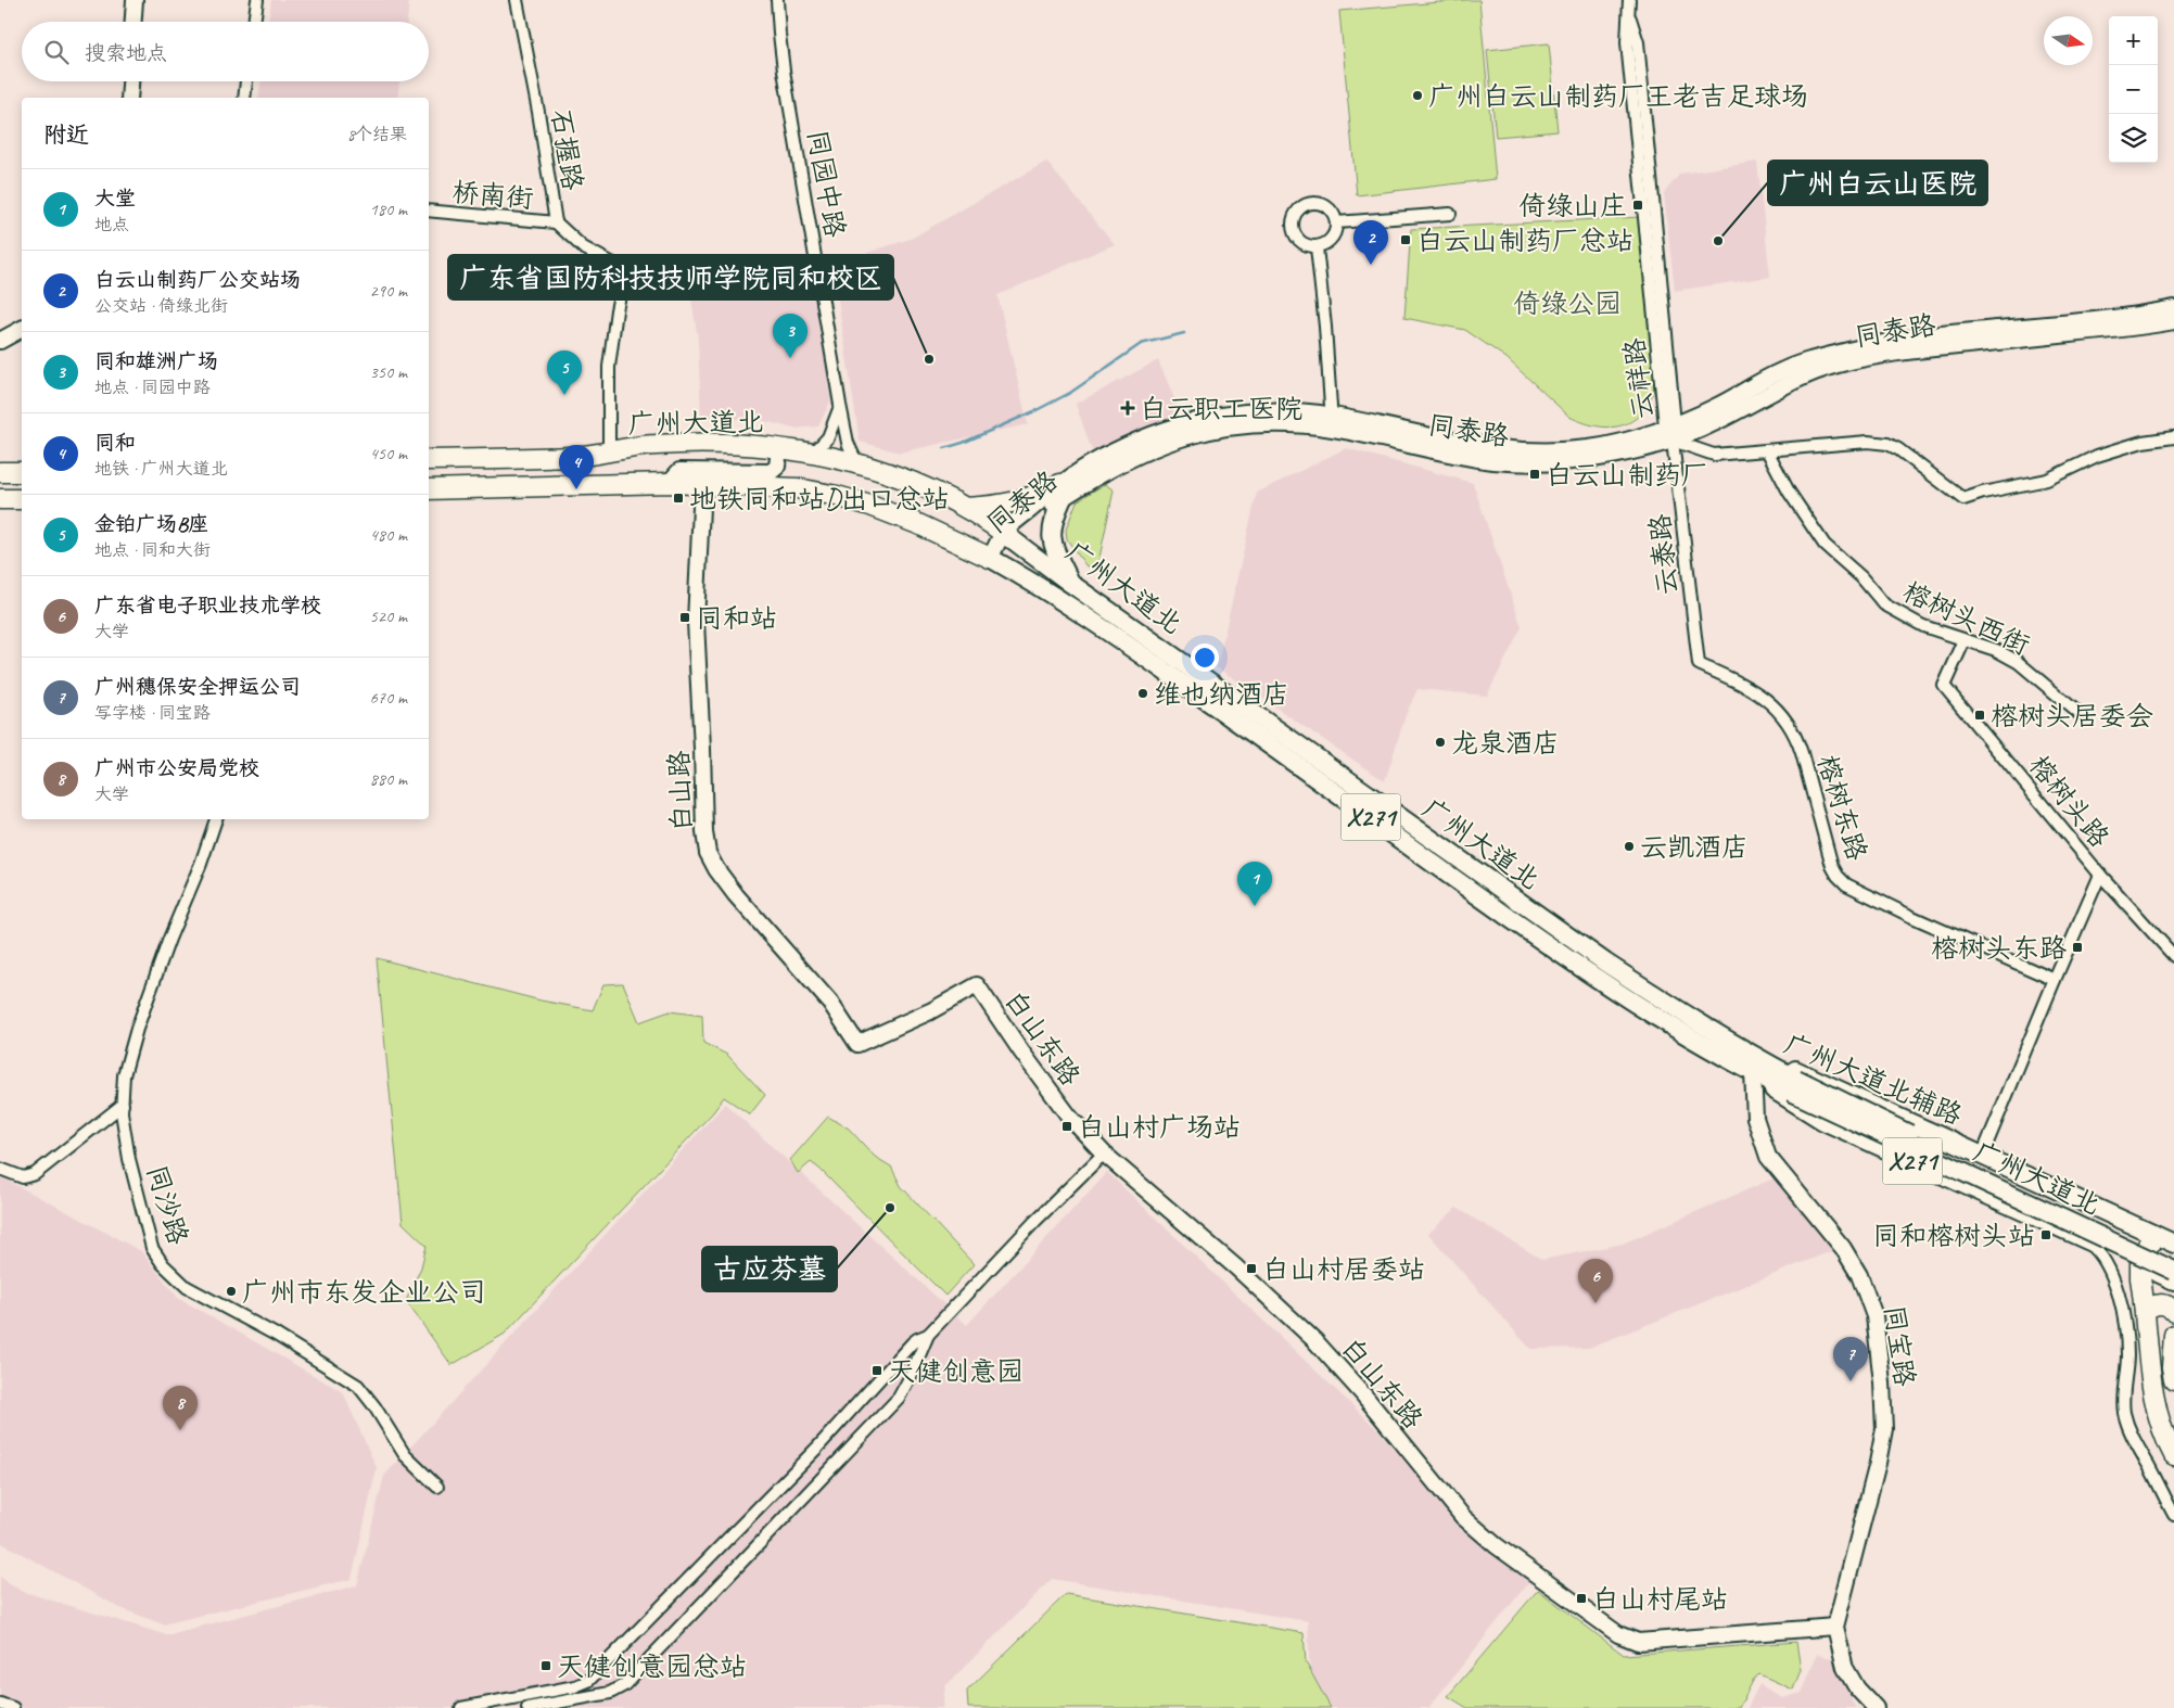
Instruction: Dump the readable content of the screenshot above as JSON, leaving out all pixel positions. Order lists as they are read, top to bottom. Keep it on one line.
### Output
{"streets":{"highway":["广州大道北","X271"],"main road":["广州大道北辅路"],"street":["石握路","同园中路","桥南街","同泰路","云祥路","云泰路","榕树头西街","白山路","榕树头路","榕树东路","白山东路","同沙路","同宝路"]},"crossings":[["石握路","桥南街"],["石握路","广州大道北"],["同园中路","广州大道北"],["同泰路","云祥路"],["同泰路","广州大道北"],["同泰路","云泰路"],["云祥路","云泰路"],["广州大道北","白山路"],["广州大道北","广州大道北辅路"],["广州大道北","同宝路"],["云泰路","榕树东路"],["榕树头西街","榕树头路"],["白山路","白山东路"],["白山东路","同宝路"],["广州大道北辅路","同宝路"]],"parks":["倚绿公园"],"places":{"other":["广州白云山制药厂王老吉足球场","广州白云山医院","广东省国防科技技师学院同和校区","维也纳酒店","龙泉酒店","云凯酒店","古应芬墓","广州市东发企业公司"],"transit":["倚绿山庄","白云山制药厂总站","白云山制药厂","地铁同和站D出口总站","同和站","榕树头居委会","榕树头东路","白山村广场站","同和榕树头站","白山村居委站","天健创意园","白山村尾站","天健创意园总站"],"health":["白云职工医院"]},"north":"right","page":{"map_buttons":["+","−"],"search":"搜索地点","heading":["附近","8个结果"],"list":[{"mark":"1","name":"大堂","note":"地点","value":"180 m"},{"mark":"2","name":"白云山制药厂公交站场","note":"公交站 · 倚绿北街","value":"290 m"},{"mark":"3","name":"同和雄洲广场","note":"地点 · 同园中路","value":"350 m"},{"mark":"4","name":"同和","note":"地铁 · 广州大道北","value":"450 m"},{"mark":"5","name":"金铂广场B座","note":"地点 · 同和大街","value":"480 m"},{"mark":"6","name":"广东省电子职业技术学校","note":"大学","value":"520 m"},{"mark":"7","name":"广州穗保安全押运公司","note":"写字楼 · 同宝路","value":"670 m"},{"mark":"8","name":"广州市公安局党校","note":"大学","value":"880 m"}],"pins":["2","3","5","4","1","6","7","8"]}}
